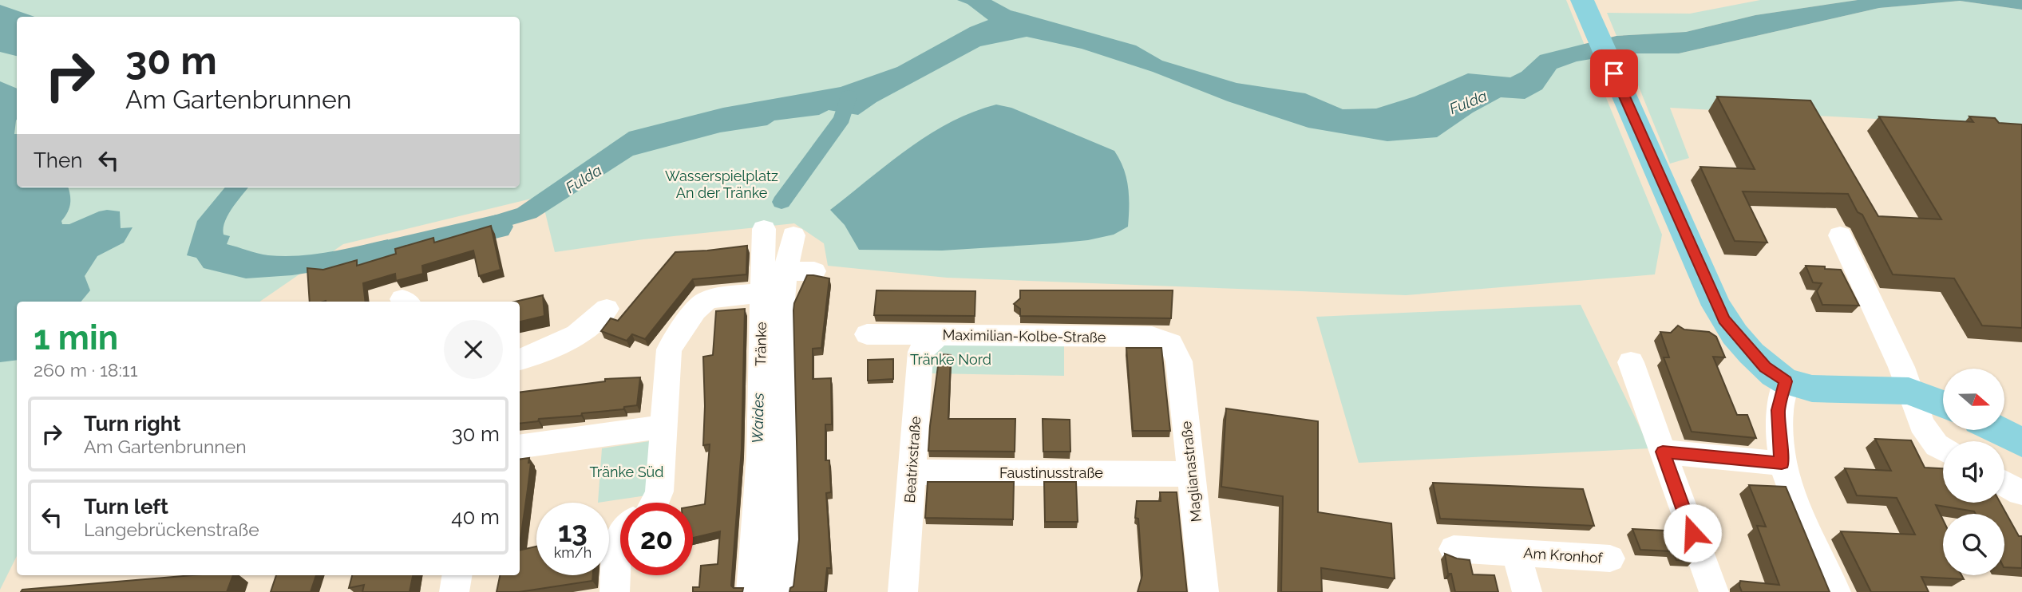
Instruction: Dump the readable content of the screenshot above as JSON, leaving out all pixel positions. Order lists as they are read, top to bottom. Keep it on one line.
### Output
{"streets":{"street":["Maximilian-Kolbe-Straße","Tränke","Beatrixstraße","Maglianastraße","Faustinusstraße","Am Kronhof"]},"crossings":[["Maximilian-Kolbe-Straße","Beatrixstraße"],["Maximilian-Kolbe-Straße","Maglianastraße"],["Beatrixstraße","Faustinusstraße"],["Maglianastraße","Faustinusstraße"]],"water":["Fulda","Waides"],"parks":["Wasserspielplatz An der Tränke","Tränke Nord","Tränke Süd"],"north":"right","page":{"turn":["30 m","Am Gartenbrunnen"],"then":"Then","heading":["1 min","260 m · 18:11"],"list":[{"name":"Turn right","note":"Am Gartenbrunnen","value":"30 m"},{"name":"Turn left","note":"Langebrückenstraße","value":"40 m"}],"speed":"13 km/h","limit":"20"}}
